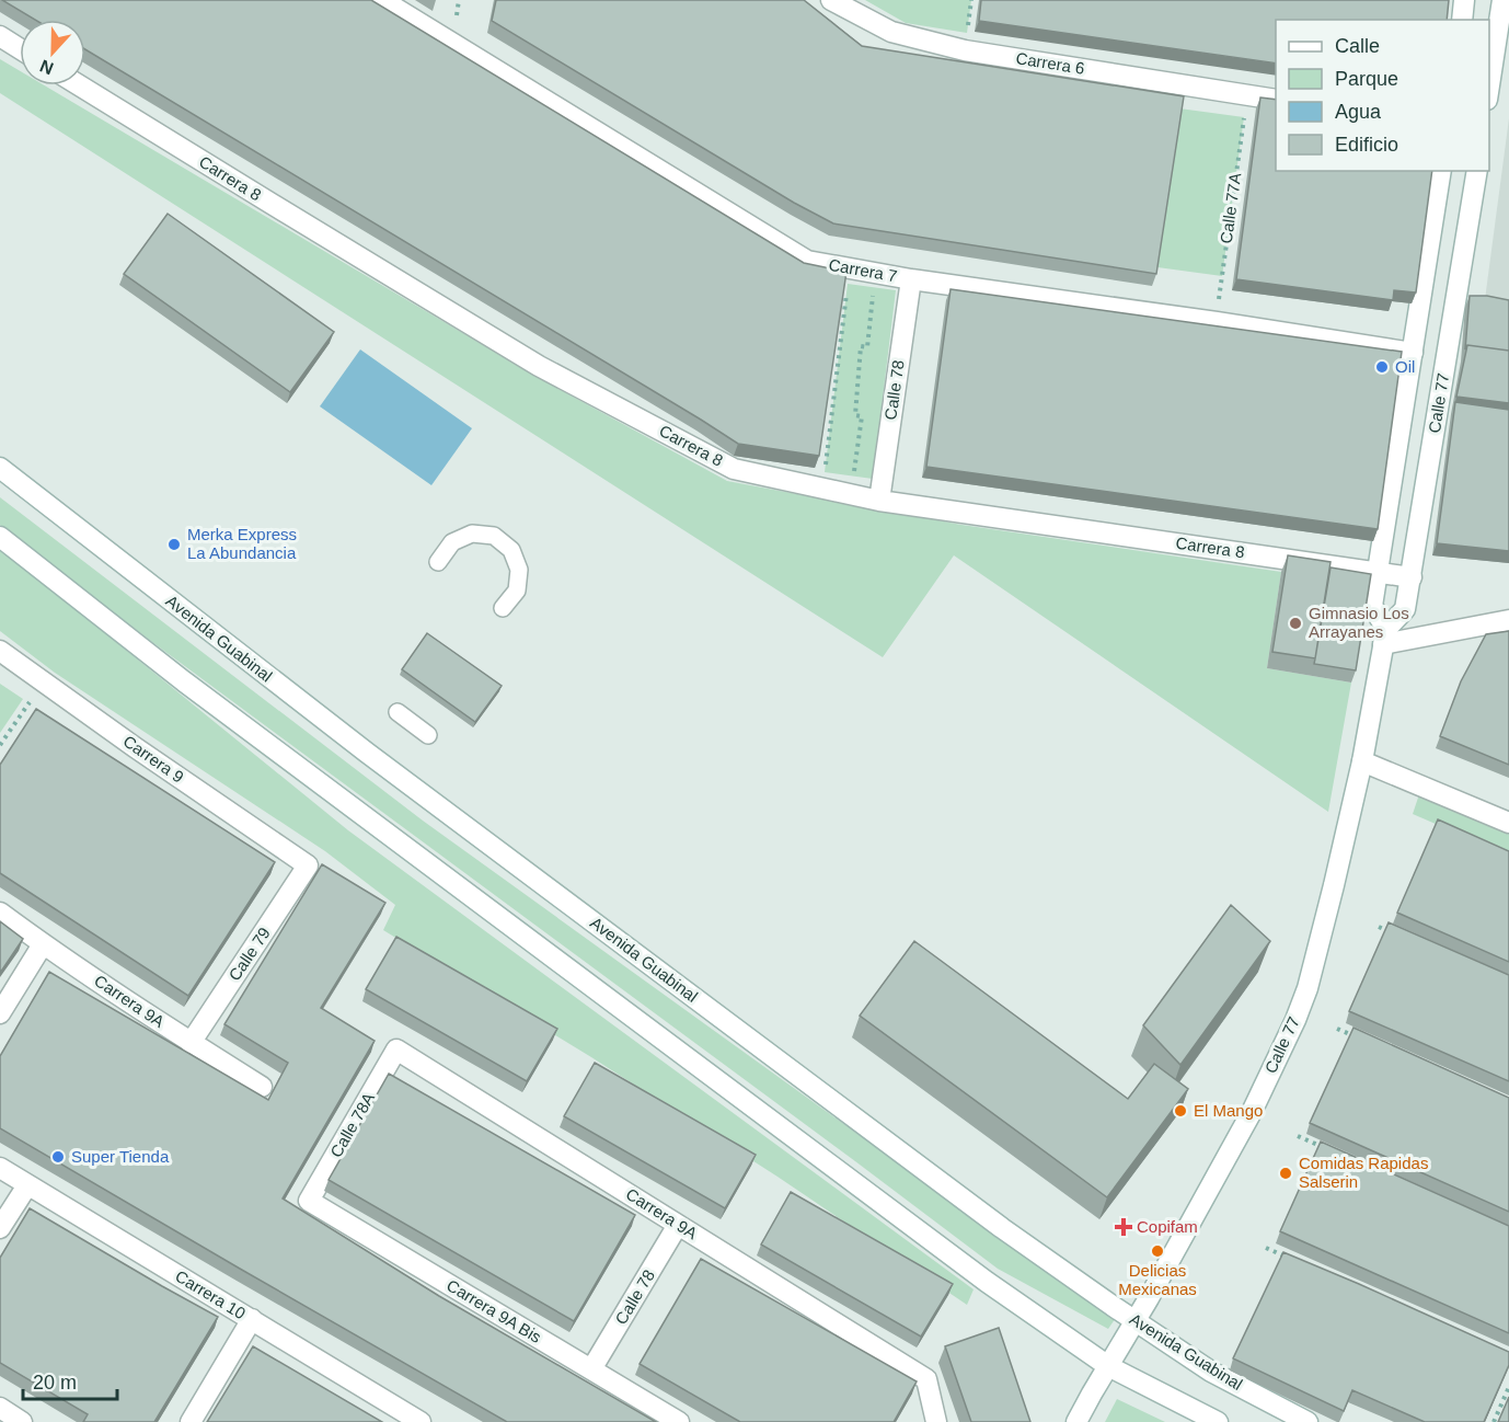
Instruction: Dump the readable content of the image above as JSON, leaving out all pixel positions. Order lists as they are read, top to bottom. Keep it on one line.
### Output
{"streets":{"street":["Carrera 6","Carrera 8","Carrera 7","Calle 78","Calle 77","Avenida Guabinal","Carrera 9","Calle 79","Carrera 9A","Calle 78A","Carrera 10","Carrera 9A Bis"],"path":["Calle 77A"]},"crossings":[["Carrera 6","Calle 77A"],["Carrera 8","Calle 78"],["Carrera 8","Calle 77"],["Calle 77A","Carrera 7"],["Carrera 7","Calle 78"],["Carrera 7","Calle 77"],["Calle 78","Carrera 9A"],["Calle 78","Carrera 9A Bis"],["Calle 77","Avenida Guabinal"],["Carrera 9","Calle 79"],["Calle 79","Carrera 9A"],["Carrera 9A","Calle 78A"],["Calle 78A","Carrera 9A Bis"]],"places":{"other":["Oil","Merka Express La Abundancia","Gimnasio Los Arrayanes","El Mango","Super Tienda","Comidas Rapidas Salserin","Delicias Mexicanas"],"health":["Copifam"]},"legend":["Calle","Parque","Agua","Edificio"],"scale_bar":"20 m","north":"bottom"}
